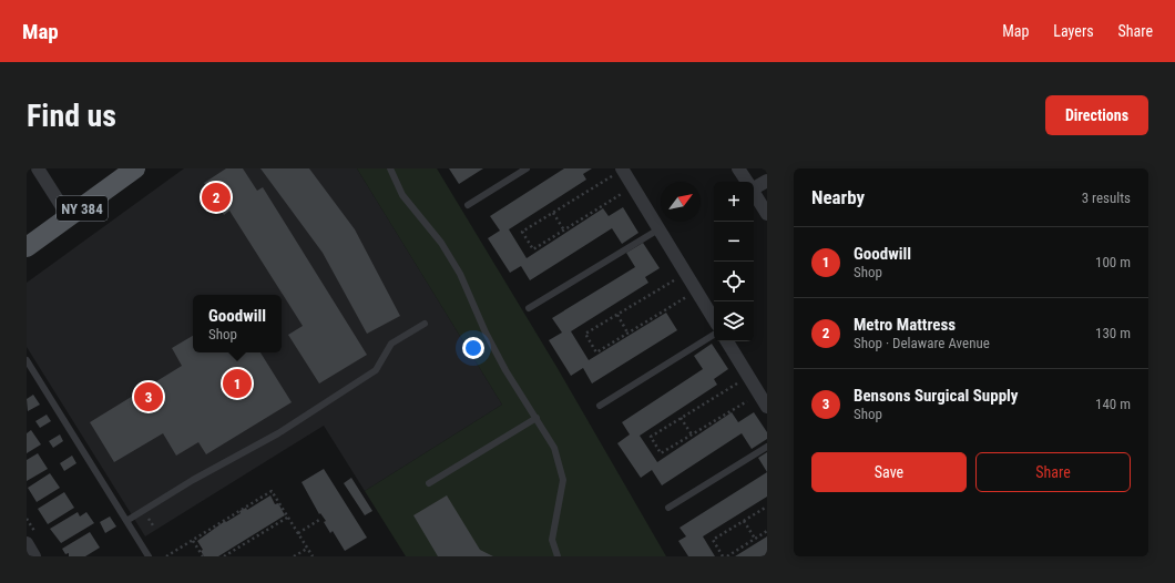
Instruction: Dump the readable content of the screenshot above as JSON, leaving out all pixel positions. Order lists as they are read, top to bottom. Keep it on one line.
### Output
{"streets":{"main road":["NY 384"]},"north":"top right","page":{"header":"Map","nav":["Map","Layers","Share"],"buttons":["Directions",["Save","Share"]],"title":"Find us","heading":["Nearby","3 results"],"pins":["2","1","3"],"map_buttons":["+","−"],"list":[{"mark":"1","name":"Goodwill","note":"Shop","value":"100 m"},{"mark":"2","name":"Metro Mattress","note":"Shop · Delaware Avenue","value":"130 m"},{"mark":"3","name":"Bensons Surgical Supply","note":"Shop","value":"140 m"}],"popup":["Goodwill","Shop"]}}
